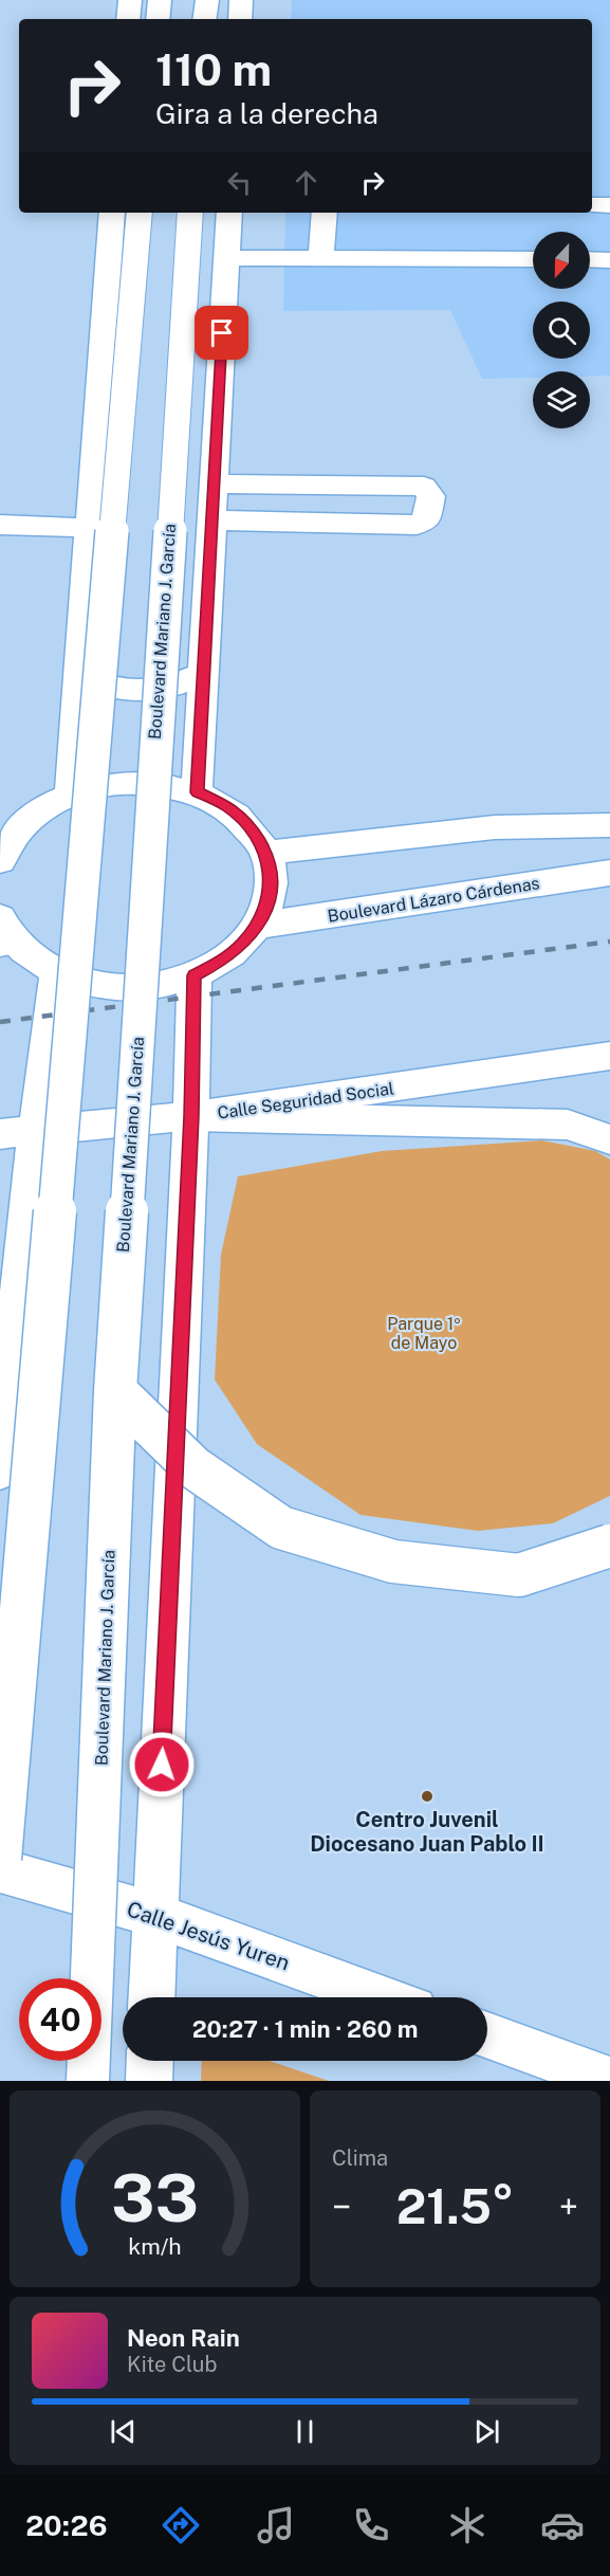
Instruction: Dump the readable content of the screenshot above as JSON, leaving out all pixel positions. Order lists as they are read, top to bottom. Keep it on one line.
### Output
{"streets":{"street":["Boulevard Mariano J. García","Boulevard Lázaro Cárdenas","Calle Seguridad Social","Calle Jesús Yuren"]},"parks":["Parque 1º de Mayo"],"places":["Centro Juvenil Diocesano Juan Pablo II"],"north":"bottom","page":{"turn":["110 m","Gira a la derecha"],"limit":"40","trip":"20:27 · 1 min · 260 m","tile":"Clima","heat":["−","21.5°","+"],"song":["Neon Rain","Kite Club"],"tabs":"20:26","gauge":["33","km/h"]}}
